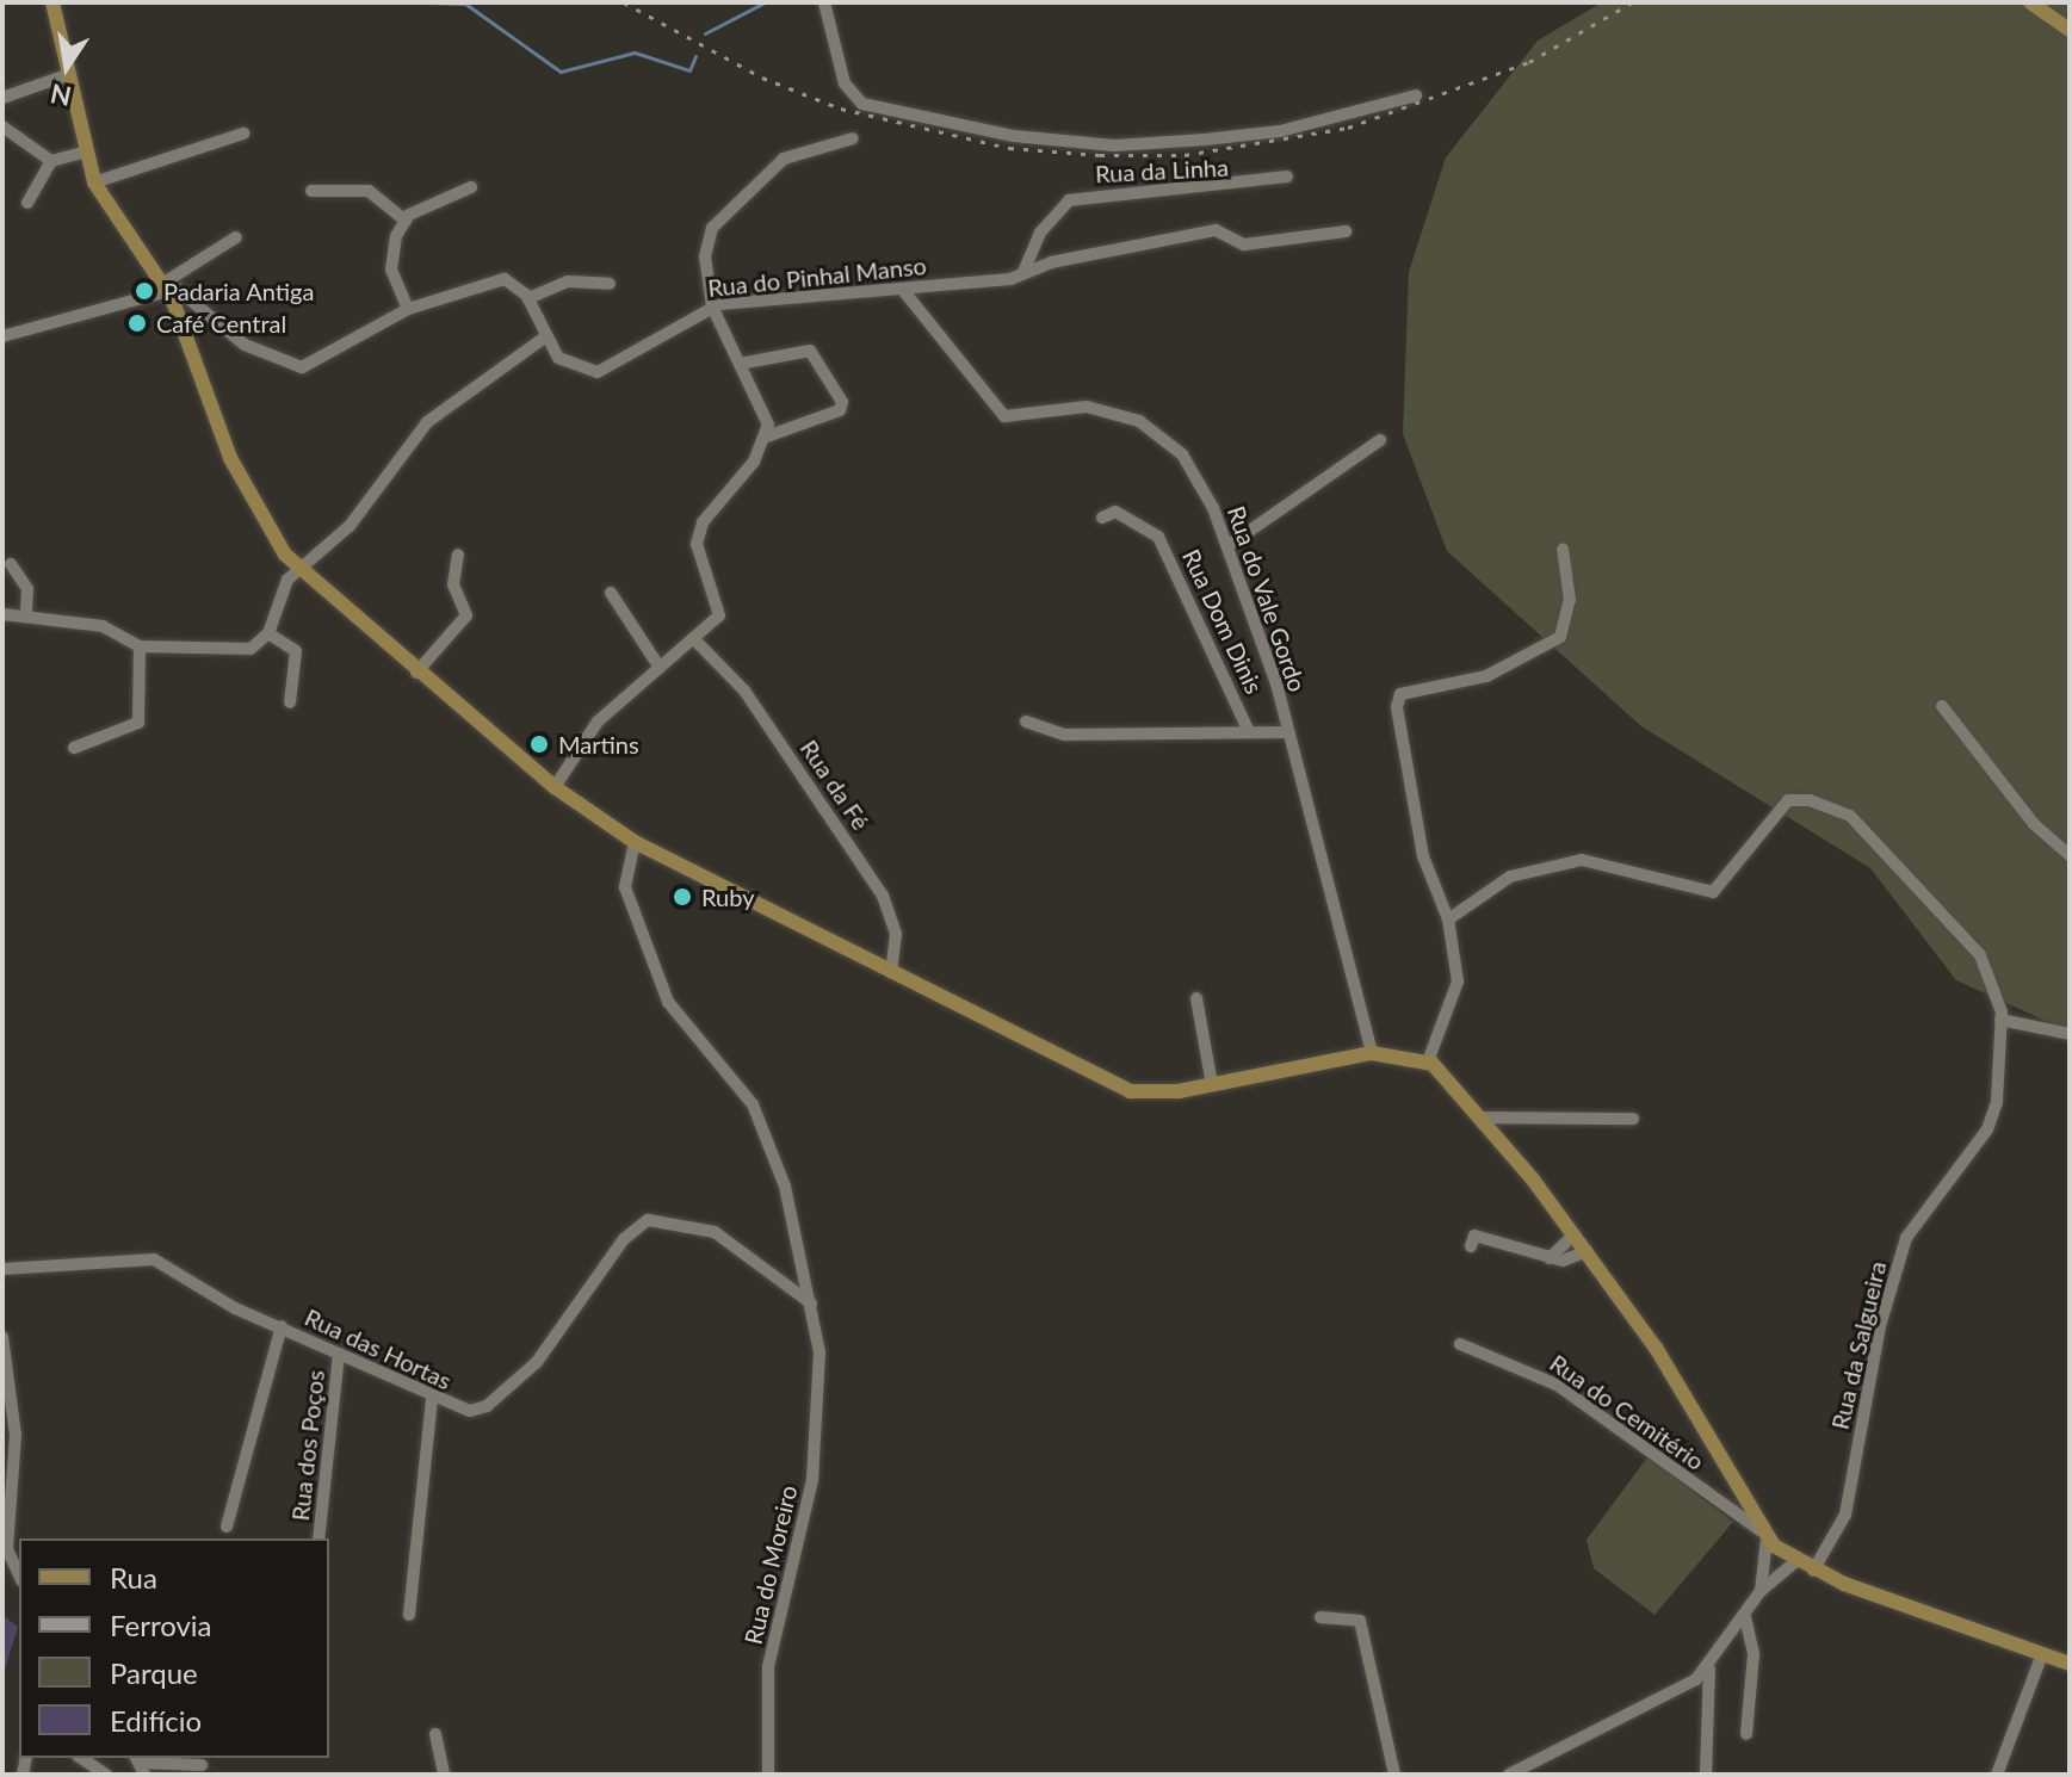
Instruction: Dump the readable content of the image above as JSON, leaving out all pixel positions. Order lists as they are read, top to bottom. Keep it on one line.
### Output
{"streets":{"street":["Rua da Linha","Rua do Pinhal Manso","Rua do Vale Gordo","Rua Dom Dinis","Rua da Fé","Rua da Salgueira","Rua das Hortas","Rua do Cemitério","Rua dos Poços","Rua do Moreiro"]},"crossings":[["Rua da Linha","Rua do Pinhal Manso"],["Rua do Pinhal Manso","Rua do Vale Gordo"],["Rua das Hortas","Rua dos Poços"],["Rua das Hortas","Rua do Moreiro"]],"places":["Padaria Antiga","Café Central","Martins","Ruby"],"legend":["Rua","Ferrovia","Parque","Edifício"],"north":"bottom"}
